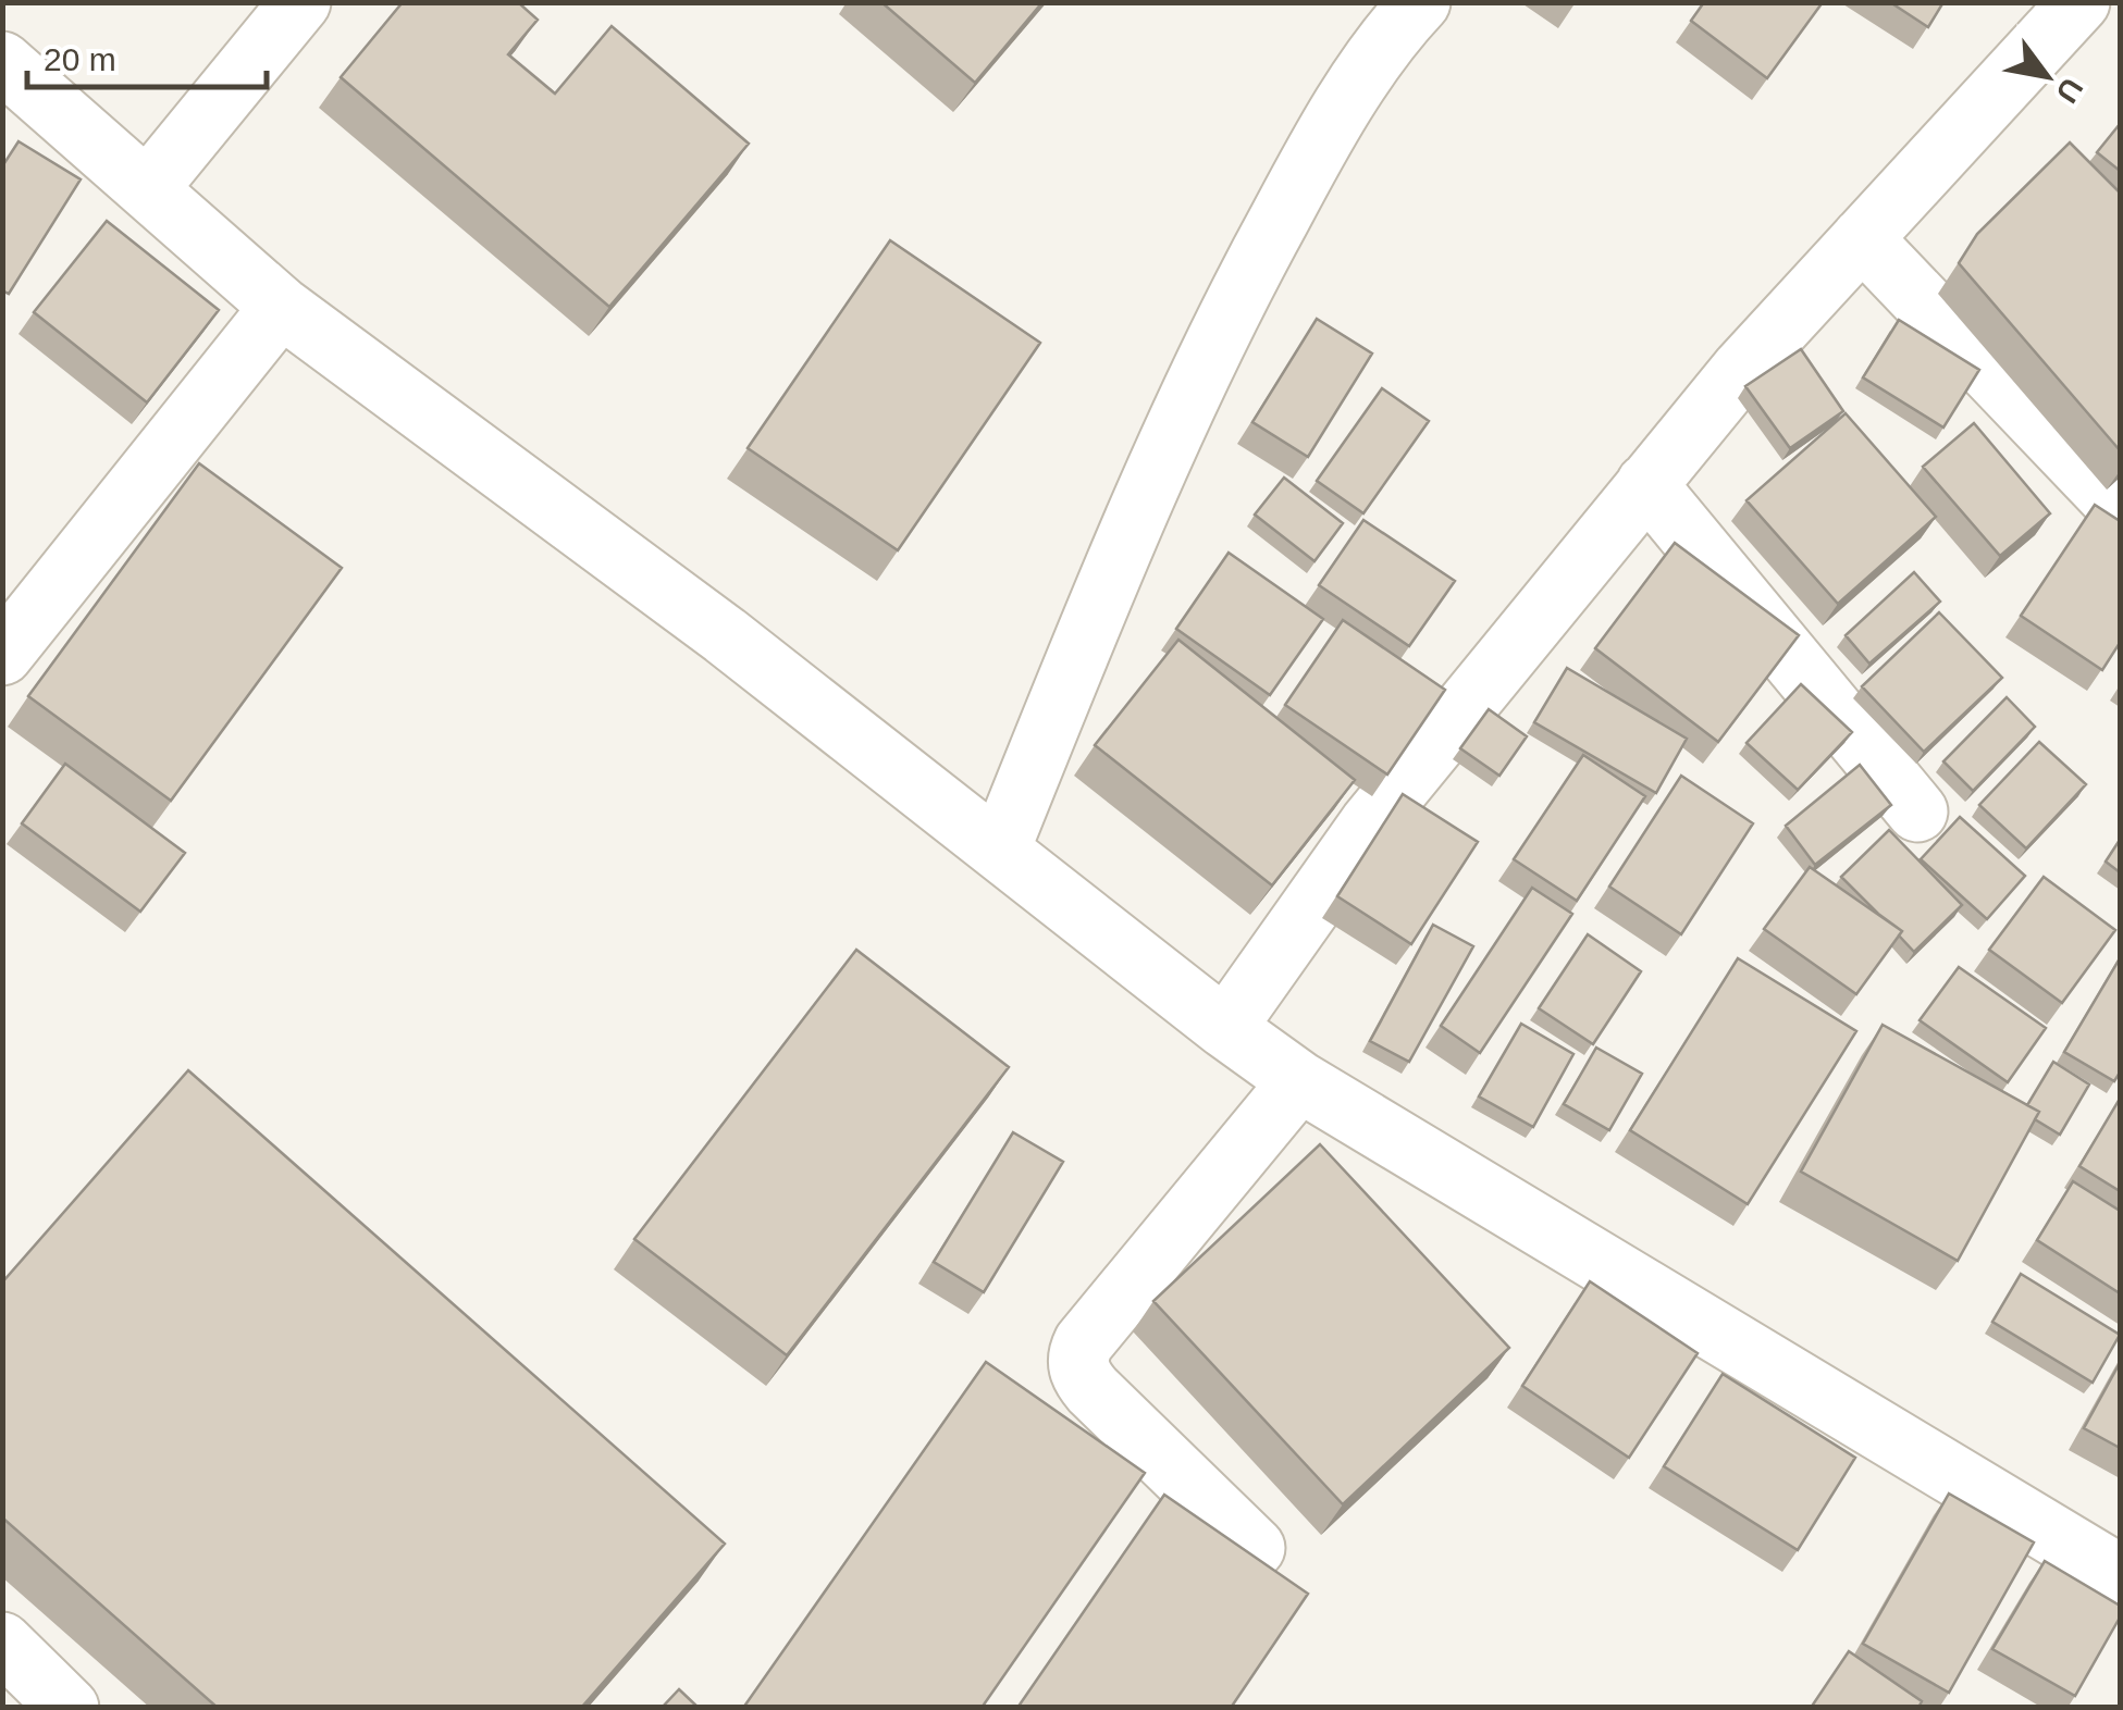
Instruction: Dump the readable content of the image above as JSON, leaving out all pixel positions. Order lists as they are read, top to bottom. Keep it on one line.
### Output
{"scale_bar":"20 m","north":"bottom right"}
